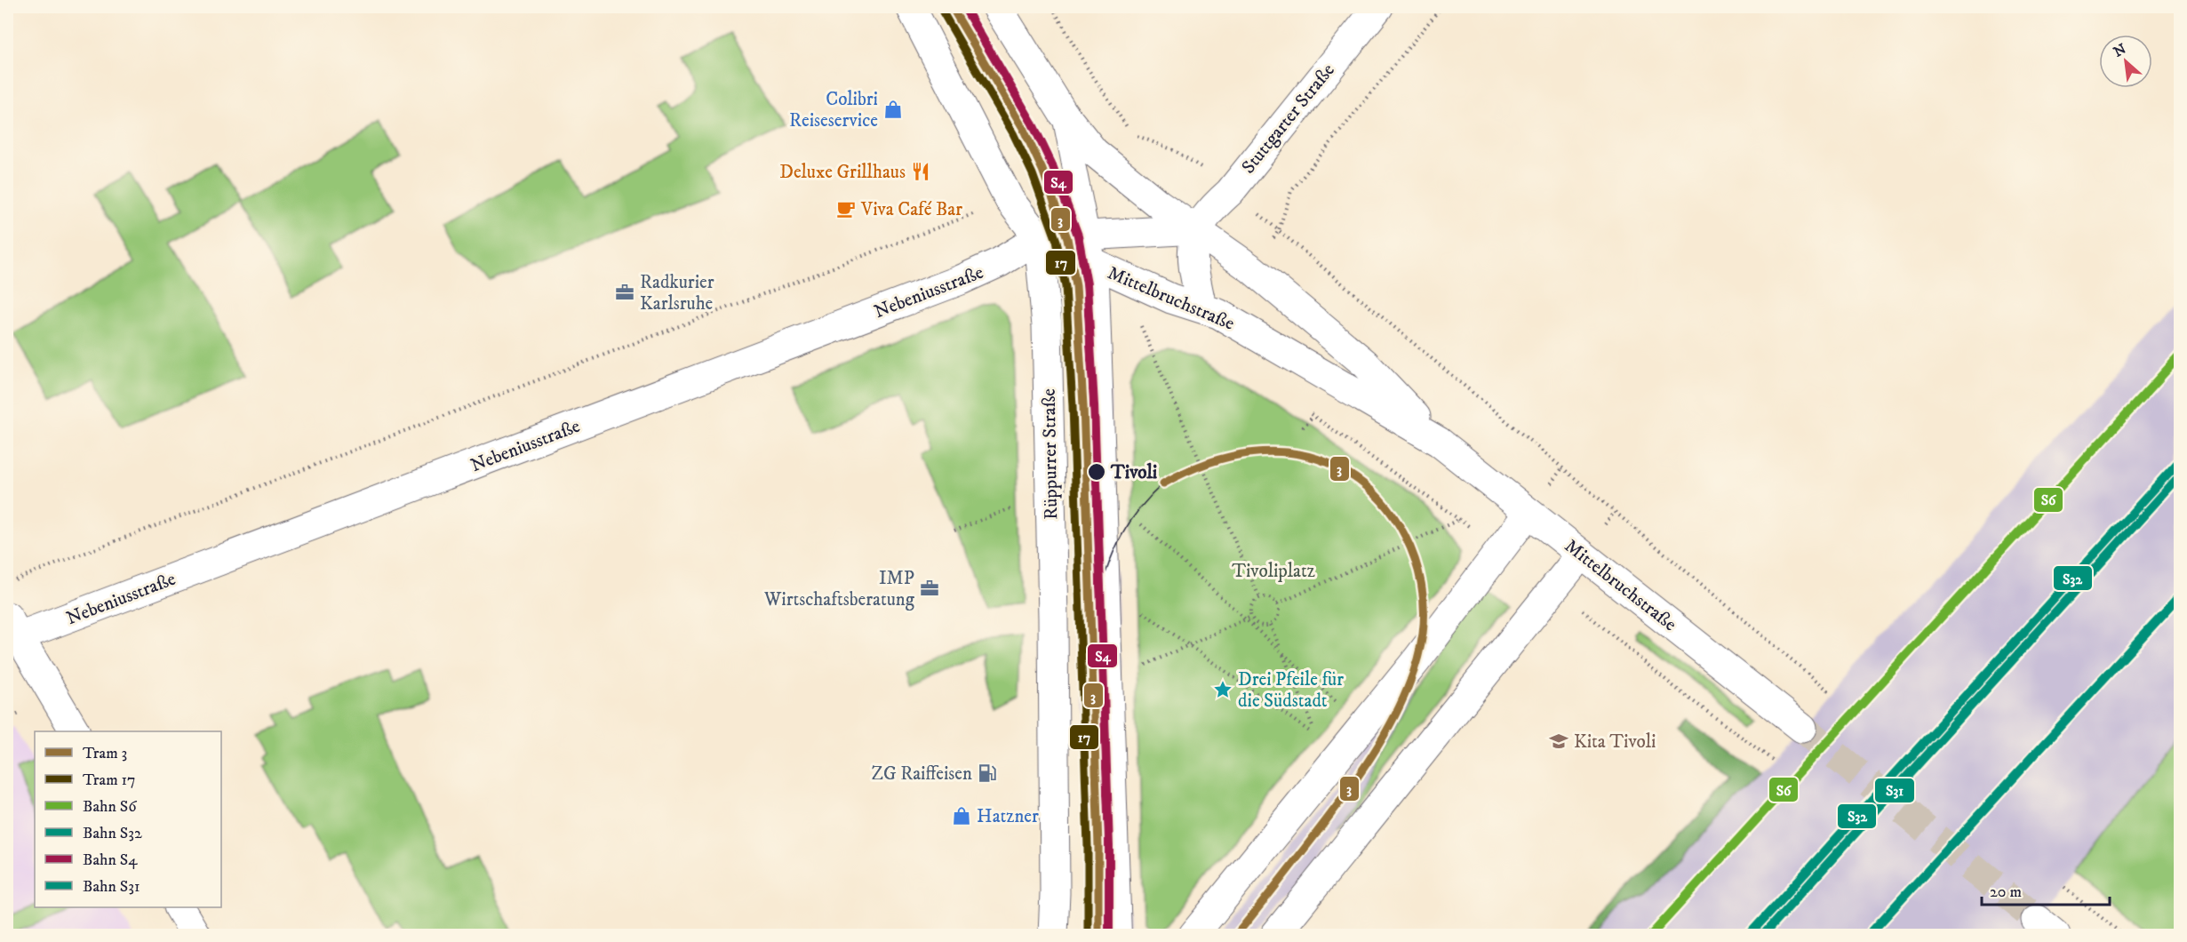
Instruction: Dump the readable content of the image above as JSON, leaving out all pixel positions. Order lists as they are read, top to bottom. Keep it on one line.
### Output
{"streets":{"street":["Stuttgarter Straße","Nebeniusstraße","Mittelbruchstraße","Rüppurrer Straße"]},"crossings":[["Stuttgarter Straße","Mittelbruchstraße"],["Nebeniusstraße","Mittelbruchstraße"],["Nebeniusstraße","Rüppurrer Straße"],["Mittelbruchstraße","Rüppurrer Straße"]],"parks":["Tivoliplatz"],"places":{"shop":["Colibri Reiseservice","Hatzner"],"restaurant":["Deluxe Grillhaus"],"cafe":["Viva Café Bar"],"office":["Radkurier Karlsruhe","IMP Wirtschaftsberatung"],"other":["Tivoli"],"place":["Drei Pfeile für die Südstadt"],"school or university":["Kita Tivoli"],"fuel station":["ZG Raiffeisen"]},"lines":["tram line 3","rail line S4","tram line 17","rail line S6","rail line S32","rail line S31"],"legend":["Tram 3","Tram 17","Bahn S6","Bahn S32","Bahn S4","Bahn S31"],"scale_bar":"20 m","north":"top left"}
